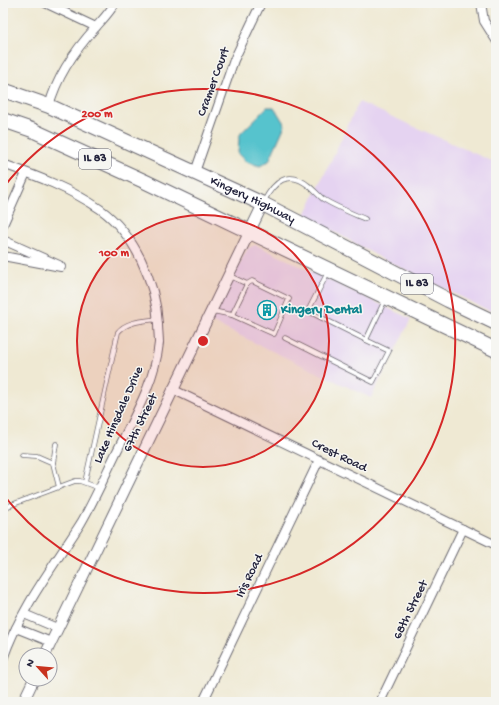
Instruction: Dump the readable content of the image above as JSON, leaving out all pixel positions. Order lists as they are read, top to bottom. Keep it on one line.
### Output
{"streets":{"highway":["IL 83","Kingery Highway"],"street":["Cramer Court","Lake Hinsdale Drive","67th Street","Crest Road","Iris Road","68th Street"]},"crossings":[["Cramer Court","Kingery Highway"],["IL 83","67th Street"],["Kingery Highway","67th Street"],["67th Street","Crest Road"],["Crest Road","Iris Road"],["Crest Road","68th Street"]],"places":{"building":["Kingery Dental"]},"north":"top left","rings":["200 m","100 m"]}
